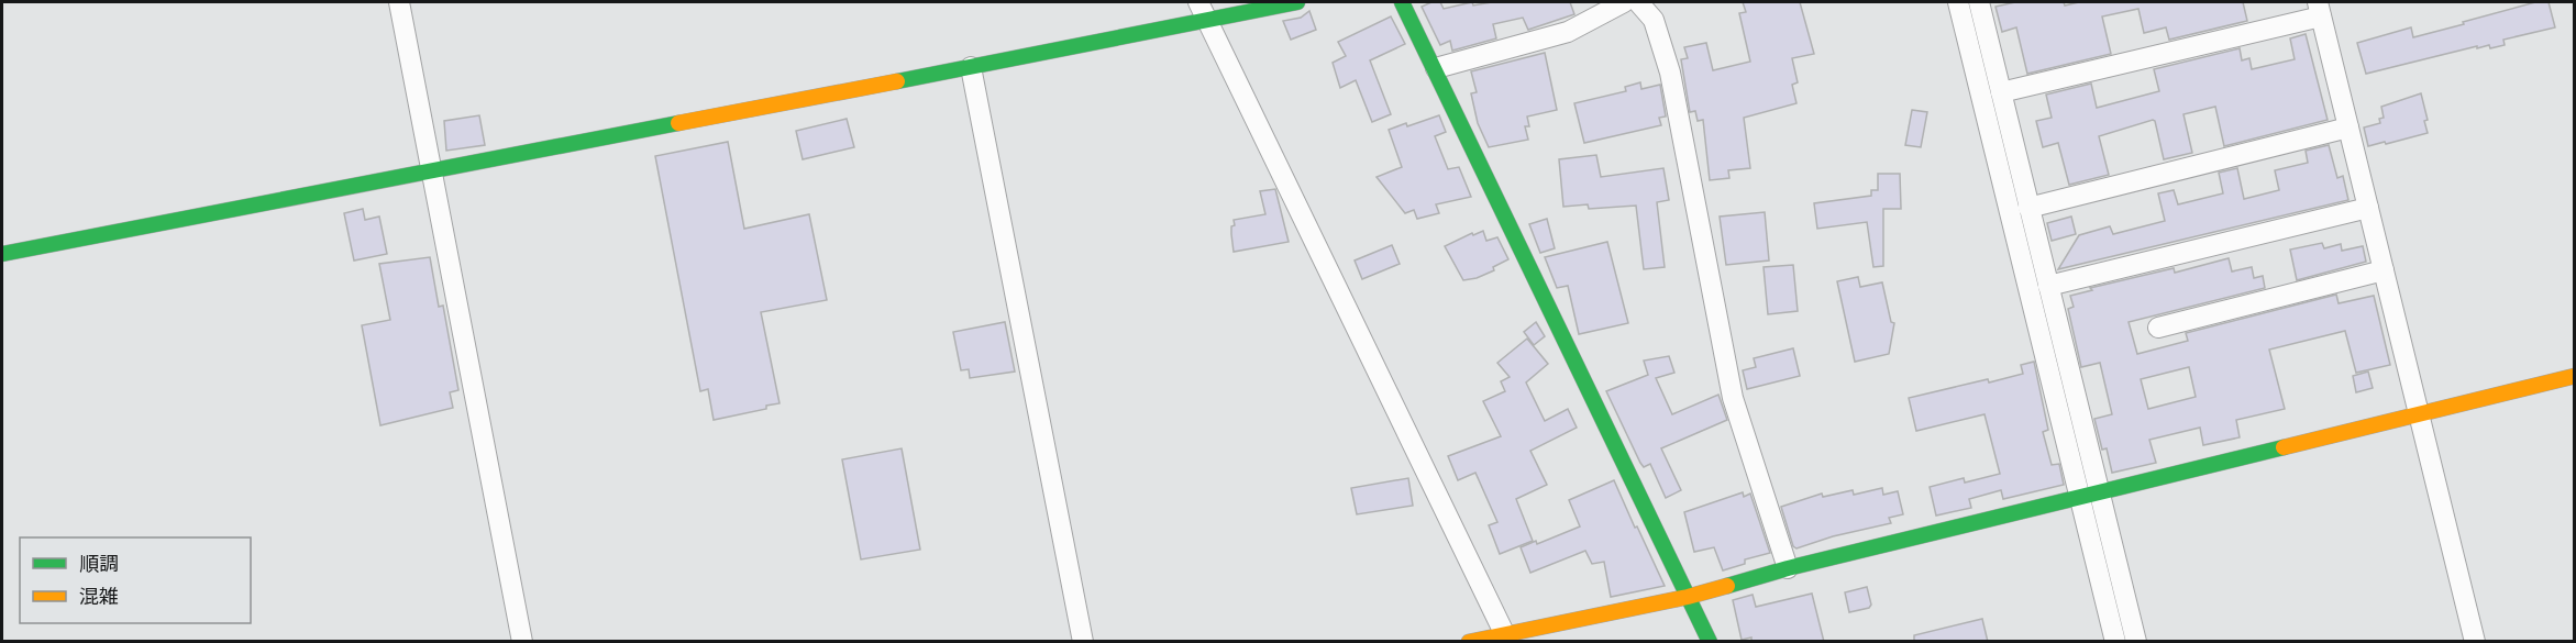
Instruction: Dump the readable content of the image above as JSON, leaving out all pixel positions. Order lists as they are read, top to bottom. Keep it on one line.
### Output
{"legend":["順調","混雑"]}
